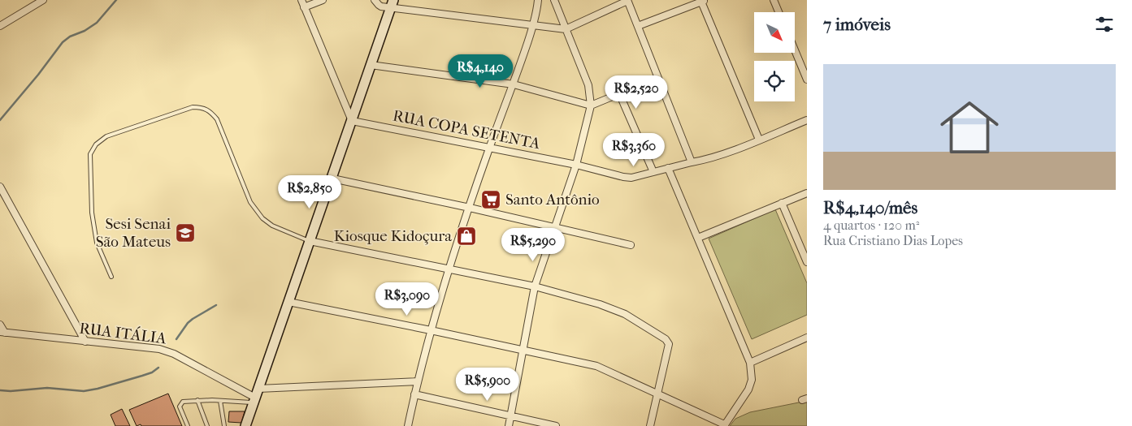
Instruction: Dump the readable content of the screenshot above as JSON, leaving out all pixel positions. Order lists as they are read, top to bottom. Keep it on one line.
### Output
{"streets":{"street":["RUA COPA SETENTA","RUA ITÁLIA"]},"places":{"supermarket":["Santo Antônio"],"school or university":["Sesi Senai São Mateus"],"shop":["Kiosque Kidoçura"]},"north":"bottom right","page":{"heading":"7 imóveis","list":[{"name":"R$4,140/mês","note":"4 quartos · 120 m² · Rua Cristiano Dias Lopes"}],"price":["R$4,140","R$2,520","R$3,360","R$2,850","R$5,290","R$3,090","R$5,900"]}}
